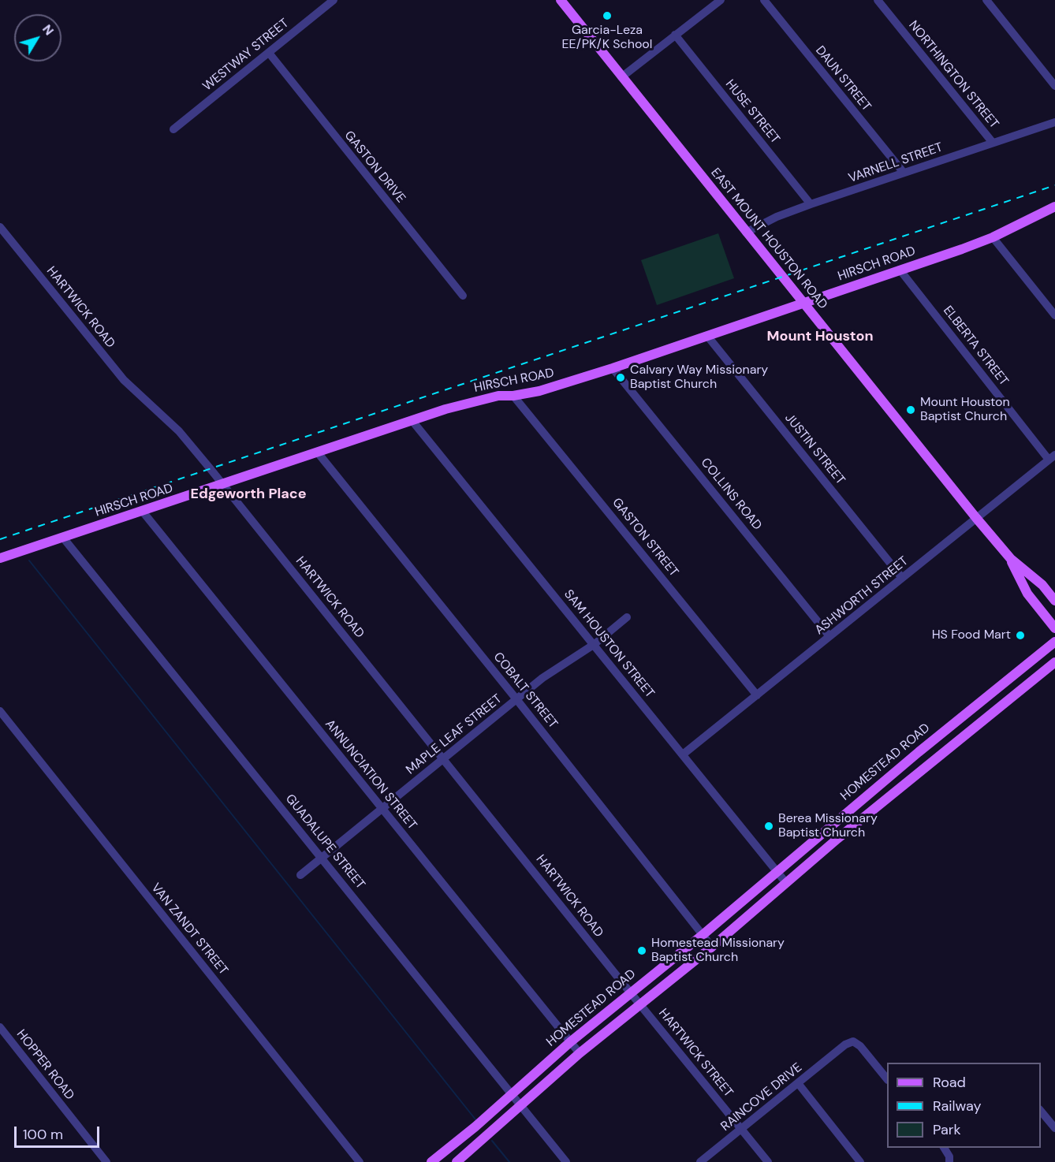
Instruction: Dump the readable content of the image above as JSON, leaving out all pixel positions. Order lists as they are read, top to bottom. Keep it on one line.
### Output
{"streets":{"main road":["EAST MOUNT HOUSTON ROAD","HIRSCH ROAD","HOMESTEAD ROAD"],"street":["WESTWAY STREET","NORTHINGTON STREET","DAUN STREET","HUSE STREET","VARNELL STREET","GASTON DRIVE","HARTWICK ROAD","ELBERTA STREET","JUSTIN STREET","COLLINS ROAD","GASTON STREET","ASHWORTH STREET","SAM HOUSTON STREET","COBALT STREET","MAPLE LEAF STREET","ANNUNCIATION STREET","GUADALUPE STREET","VAN ZANDT STREET","HARTWICK STREET","HOPPER ROAD","RAINCOVE DRIVE"]},"crossings":[["WESTWAY STREET","GASTON DRIVE"],["NORTHINGTON STREET","VARNELL STREET"],["DAUN STREET","VARNELL STREET"],["HUSE STREET","VARNELL STREET"],["VARNELL STREET","EAST MOUNT HOUSTON ROAD"],["EAST MOUNT HOUSTON ROAD","HIRSCH ROAD"],["EAST MOUNT HOUSTON ROAD","ASHWORTH STREET"],["HIRSCH ROAD","HARTWICK ROAD"],["HIRSCH ROAD","ELBERTA STREET"],["HIRSCH ROAD","JUSTIN STREET"],["HIRSCH ROAD","COLLINS ROAD"],["HIRSCH ROAD","GASTON STREET"],["HIRSCH ROAD","SAM HOUSTON STREET"],["HIRSCH ROAD","COBALT STREET"],["HIRSCH ROAD","ANNUNCIATION STREET"],["HIRSCH ROAD","GUADALUPE STREET"],["HARTWICK ROAD","MAPLE LEAF STREET"],["HARTWICK ROAD","HOMESTEAD ROAD"],["HARTWICK ROAD","HARTWICK STREET"],["ELBERTA STREET","ASHWORTH STREET"],["JUSTIN STREET","ASHWORTH STREET"],["COLLINS ROAD","ASHWORTH STREET"],["GASTON STREET","ASHWORTH STREET"],["ASHWORTH STREET","SAM HOUSTON STREET"],["SAM HOUSTON STREET","MAPLE LEAF STREET"],["SAM HOUSTON STREET","HOMESTEAD ROAD"],["COBALT STREET","MAPLE LEAF STREET"],["COBALT STREET","HOMESTEAD ROAD"],["MAPLE LEAF STREET","ANNUNCIATION STREET"],["MAPLE LEAF STREET","GUADALUPE STREET"],["HOMESTEAD ROAD","ANNUNCIATION STREET"],["HOMESTEAD ROAD","GUADALUPE STREET"],["HOMESTEAD ROAD","HARTWICK STREET"],["HARTWICK STREET","RAINCOVE DRIVE"]],"districts":["Mount Houston","Edgeworth Place"],"places":["Garcia-Leza EE/PK/K School","Calvary Way Missionary Baptist Church","Mount Houston Baptist Church","HS Food Mart","Berea Missionary Baptist Church","Homestead Missionary Baptist Church"],"legend":["Road","Railway","Park"],"scale_bar":"100 m","north":"top right"}
